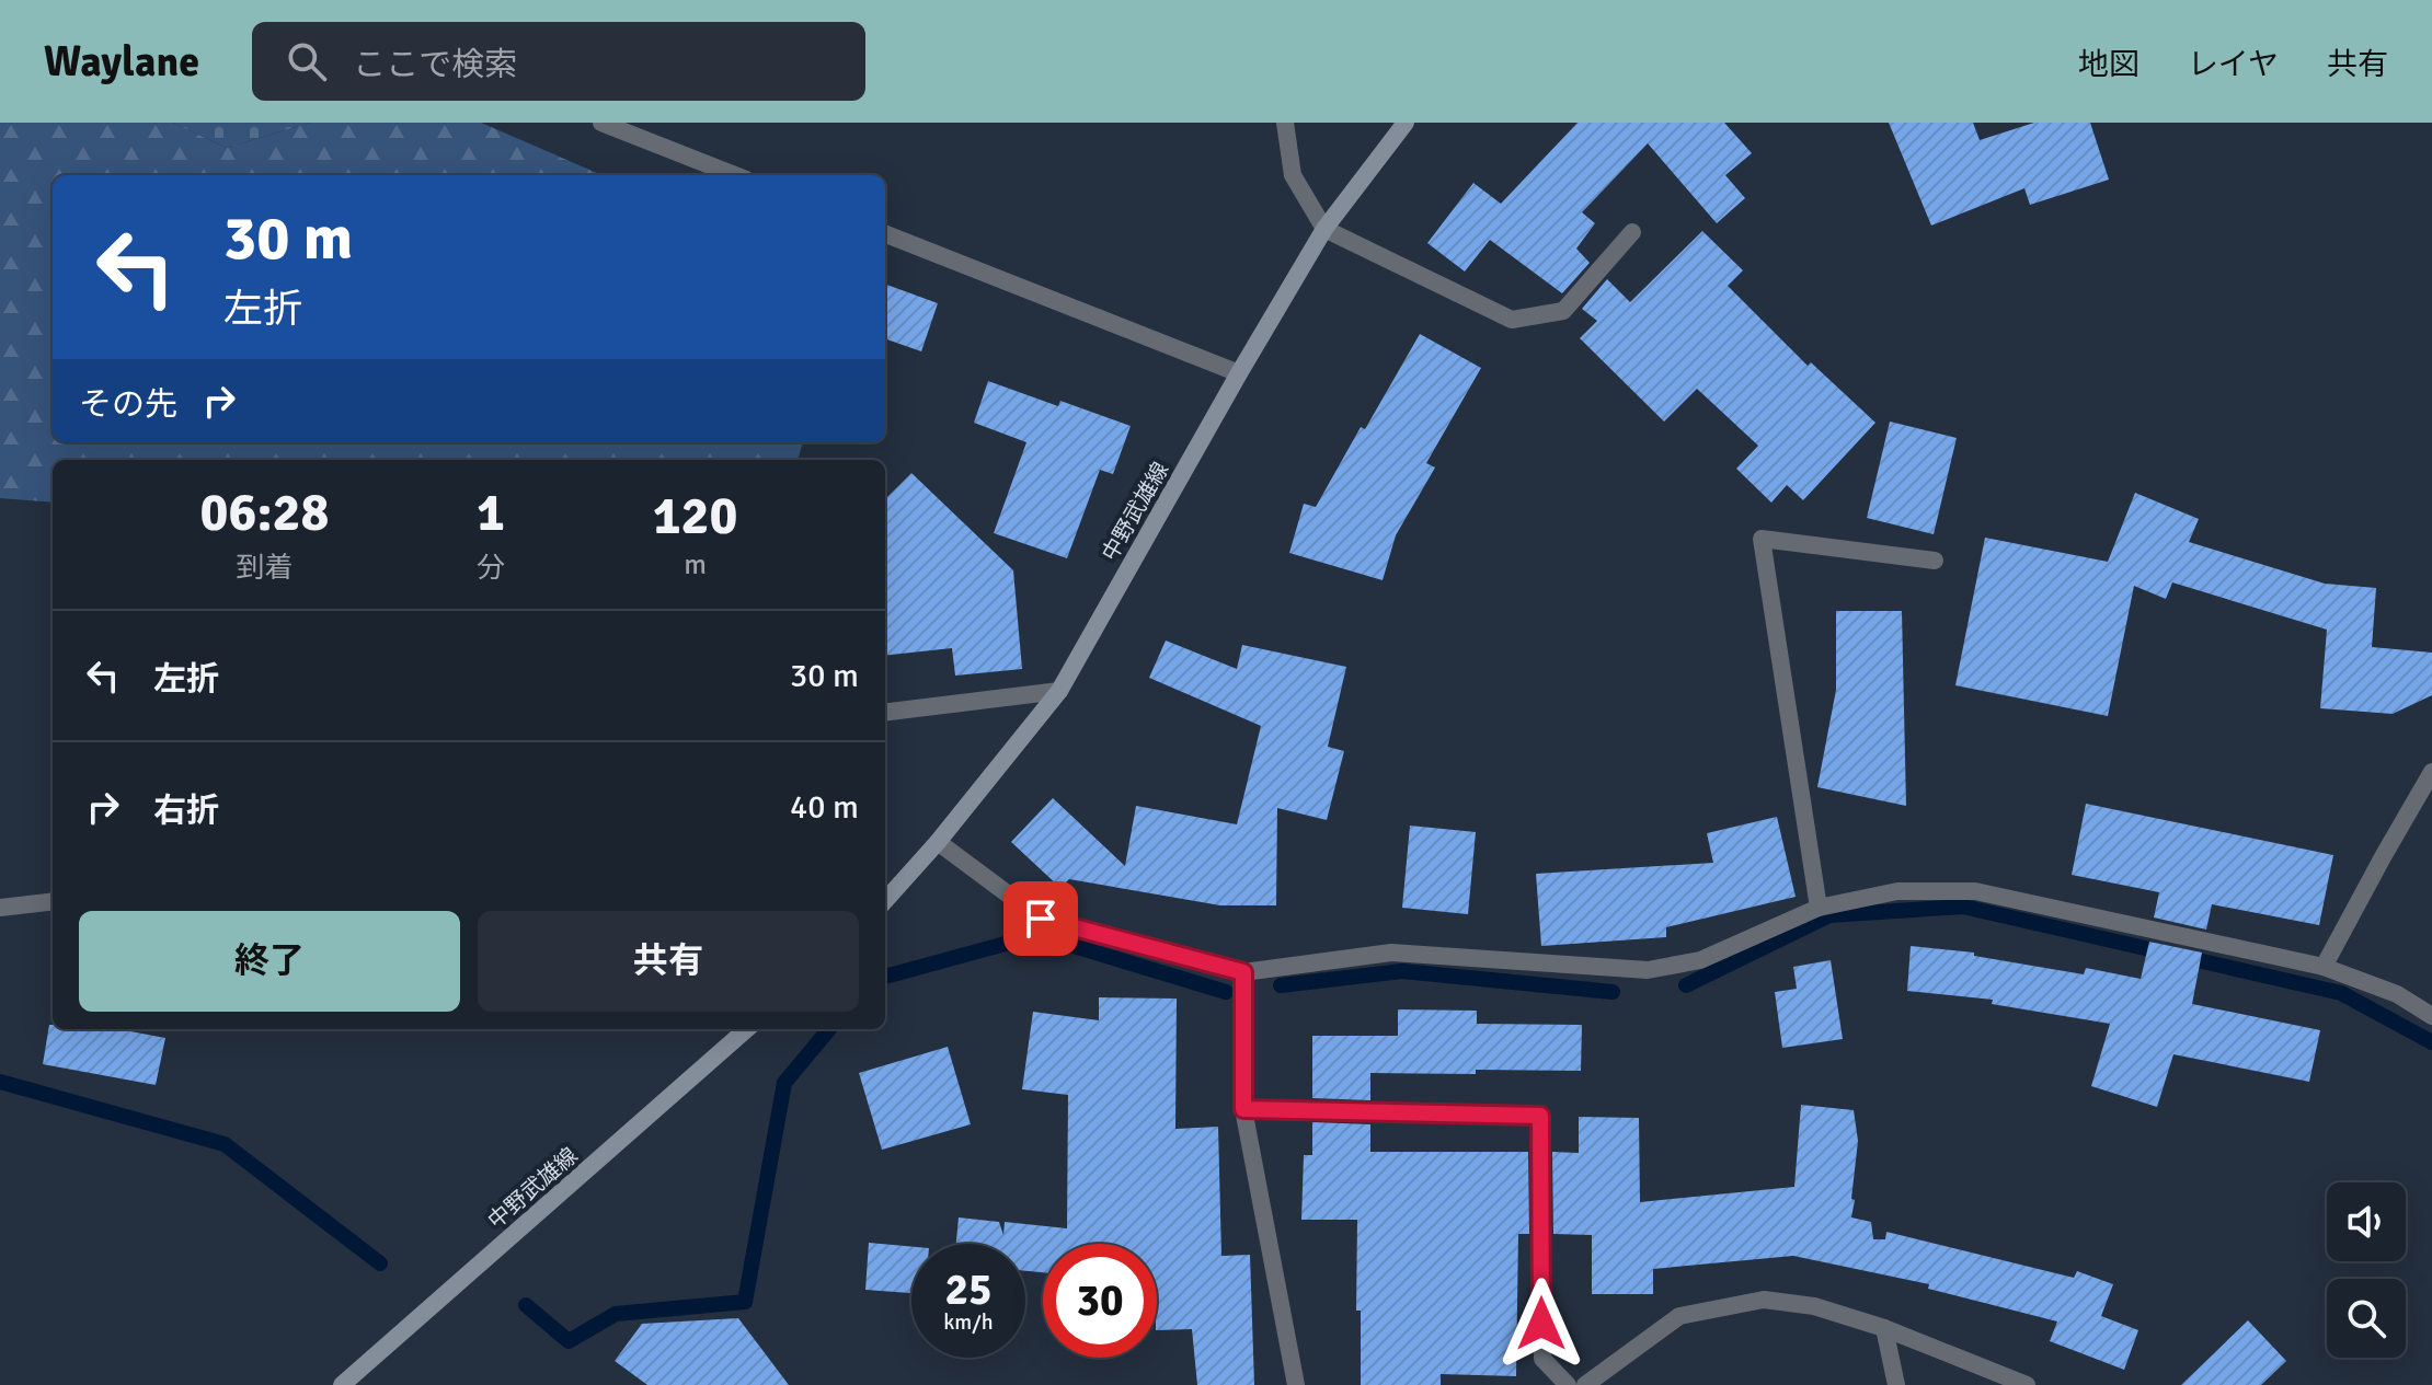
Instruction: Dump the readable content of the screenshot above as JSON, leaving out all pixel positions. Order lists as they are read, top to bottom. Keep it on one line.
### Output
{"streets":{"main road":["中野武雄線"]},"page":{"header":"Waylane","search":"ここで検索","nav":["地図","レイヤ","共有"],"turn":["30 m","左折"],"then":"その先","eta":["06:28","到着","1","分","120","m"],"list":[{"name":"左折","value":"30 m"},{"name":"右折","value":"40 m"}],"buttons":["終了","共有"],"speed":"25 km/h","limit":"30"}}
